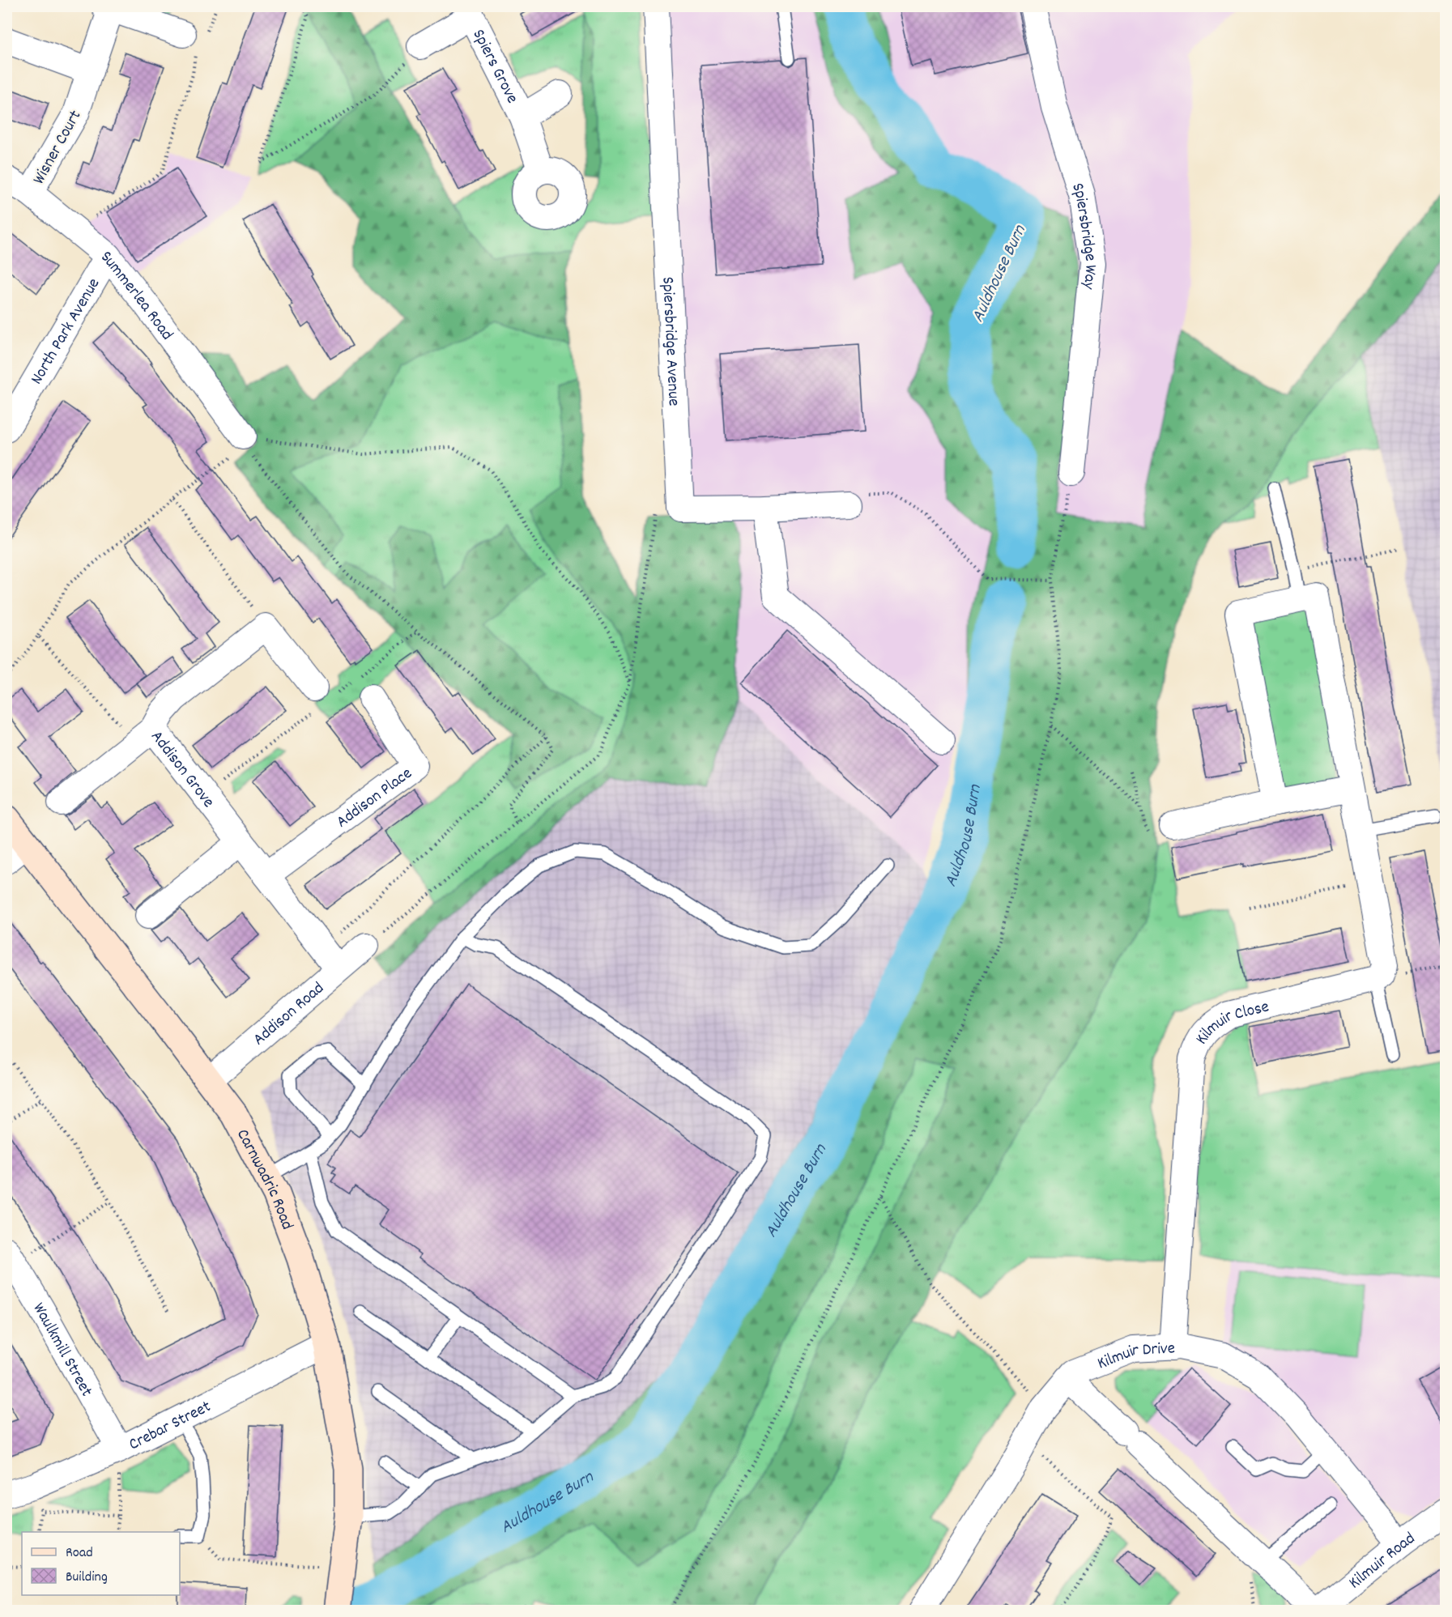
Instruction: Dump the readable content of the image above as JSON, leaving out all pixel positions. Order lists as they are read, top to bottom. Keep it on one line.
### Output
{"streets":{"street":["Spiers Grove","Wisner Court","Spiersbridge Way","Summerlea Road","North Park Avenue","Spiersbridge Avenue","Addison Grove","Addison Place","Addison Road","Kilmuir Close","Carnwadric Road","Waulkmill Street","Kilmuir Drive","Crebar Street","Kilmuir Road"]},"crossings":[["Wisner Court","Summerlea Road"],["Summerlea Road","North Park Avenue"],["Addison Grove","Addison Place"],["Addison Grove","Addison Road"],["Addison Road","Carnwadric Road"],["Kilmuir Close","Kilmuir Drive"],["Carnwadric Road","Crebar Street"],["Waulkmill Street","Crebar Street"],["Kilmuir Drive","Kilmuir Road"]],"water":["Auldhouse Burn"],"legend":["Road","Building"]}
